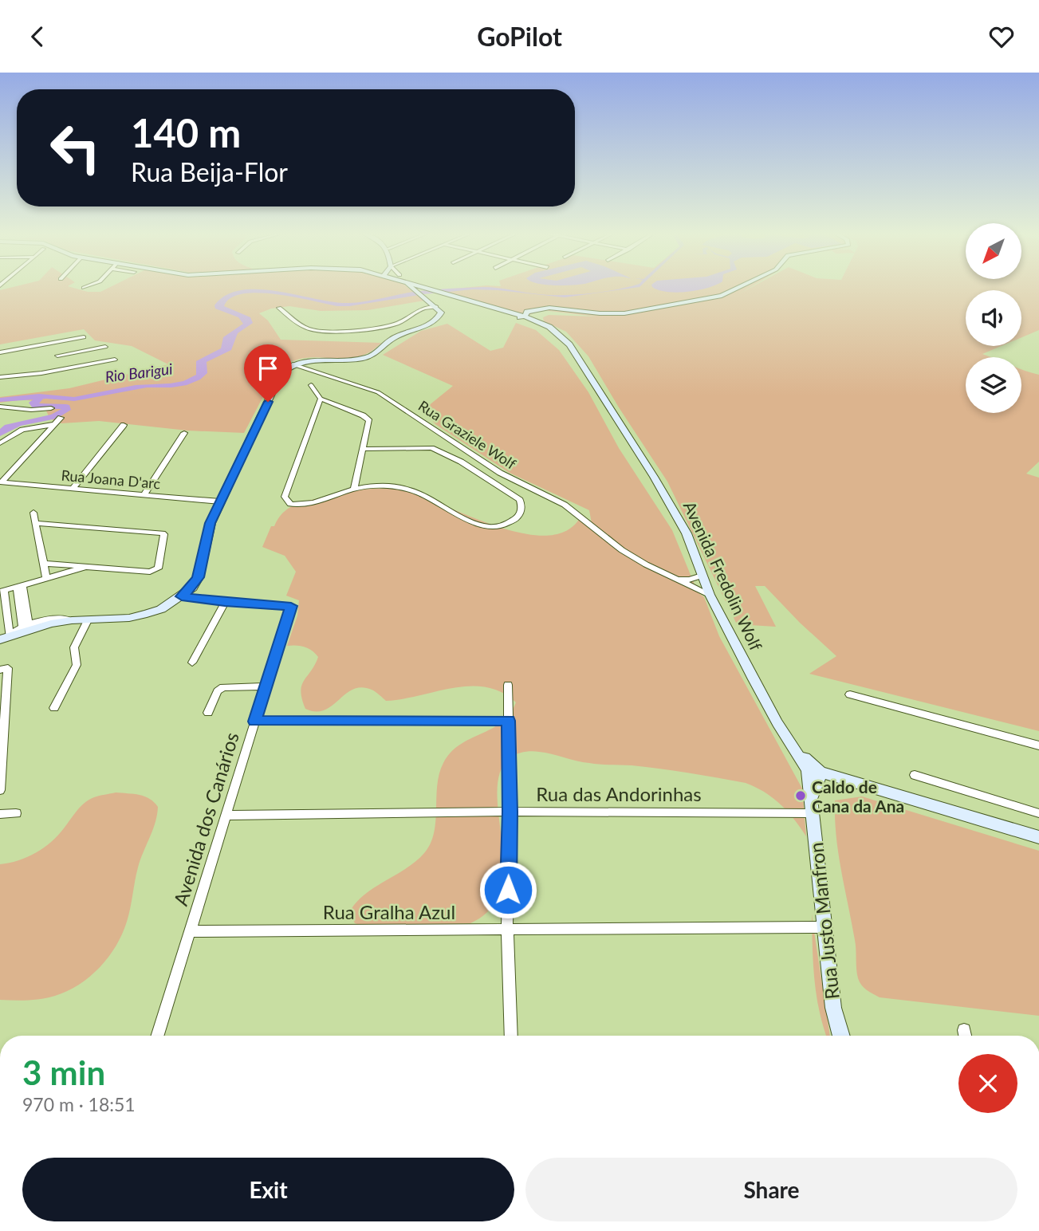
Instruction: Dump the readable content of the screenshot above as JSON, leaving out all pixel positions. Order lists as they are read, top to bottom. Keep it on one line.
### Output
{"streets":{"main road":["Avenida Fredolin Wolf","Rua Justo Manfron"],"street":["Rua Graziele Wolf","Rua Joana D'arc","Rua das Andorinhas","Avenida dos Canários","Rua Gralha Azul"]},"crossings":[["Rua Graziele Wolf","Avenida Fredolin Wolf"],["Avenida Fredolin Wolf","Rua Justo Manfron"],["Rua das Andorinhas","Avenida dos Canários"],["Rua das Andorinhas","Rua Justo Manfron"],["Avenida dos Canários","Rua Gralha Azul"],["Rua Gralha Azul","Rua Justo Manfron"]],"water":["Rio Barigui"],"places":["Caldo de Cana da Ana"],"north":"bottom left","page":{"header":"GoPilot","turn":["140 m","Rua Beija-Flor"],"heading":["3 min","970 m · 18:51"],"buttons":["Exit","Share"]}}
